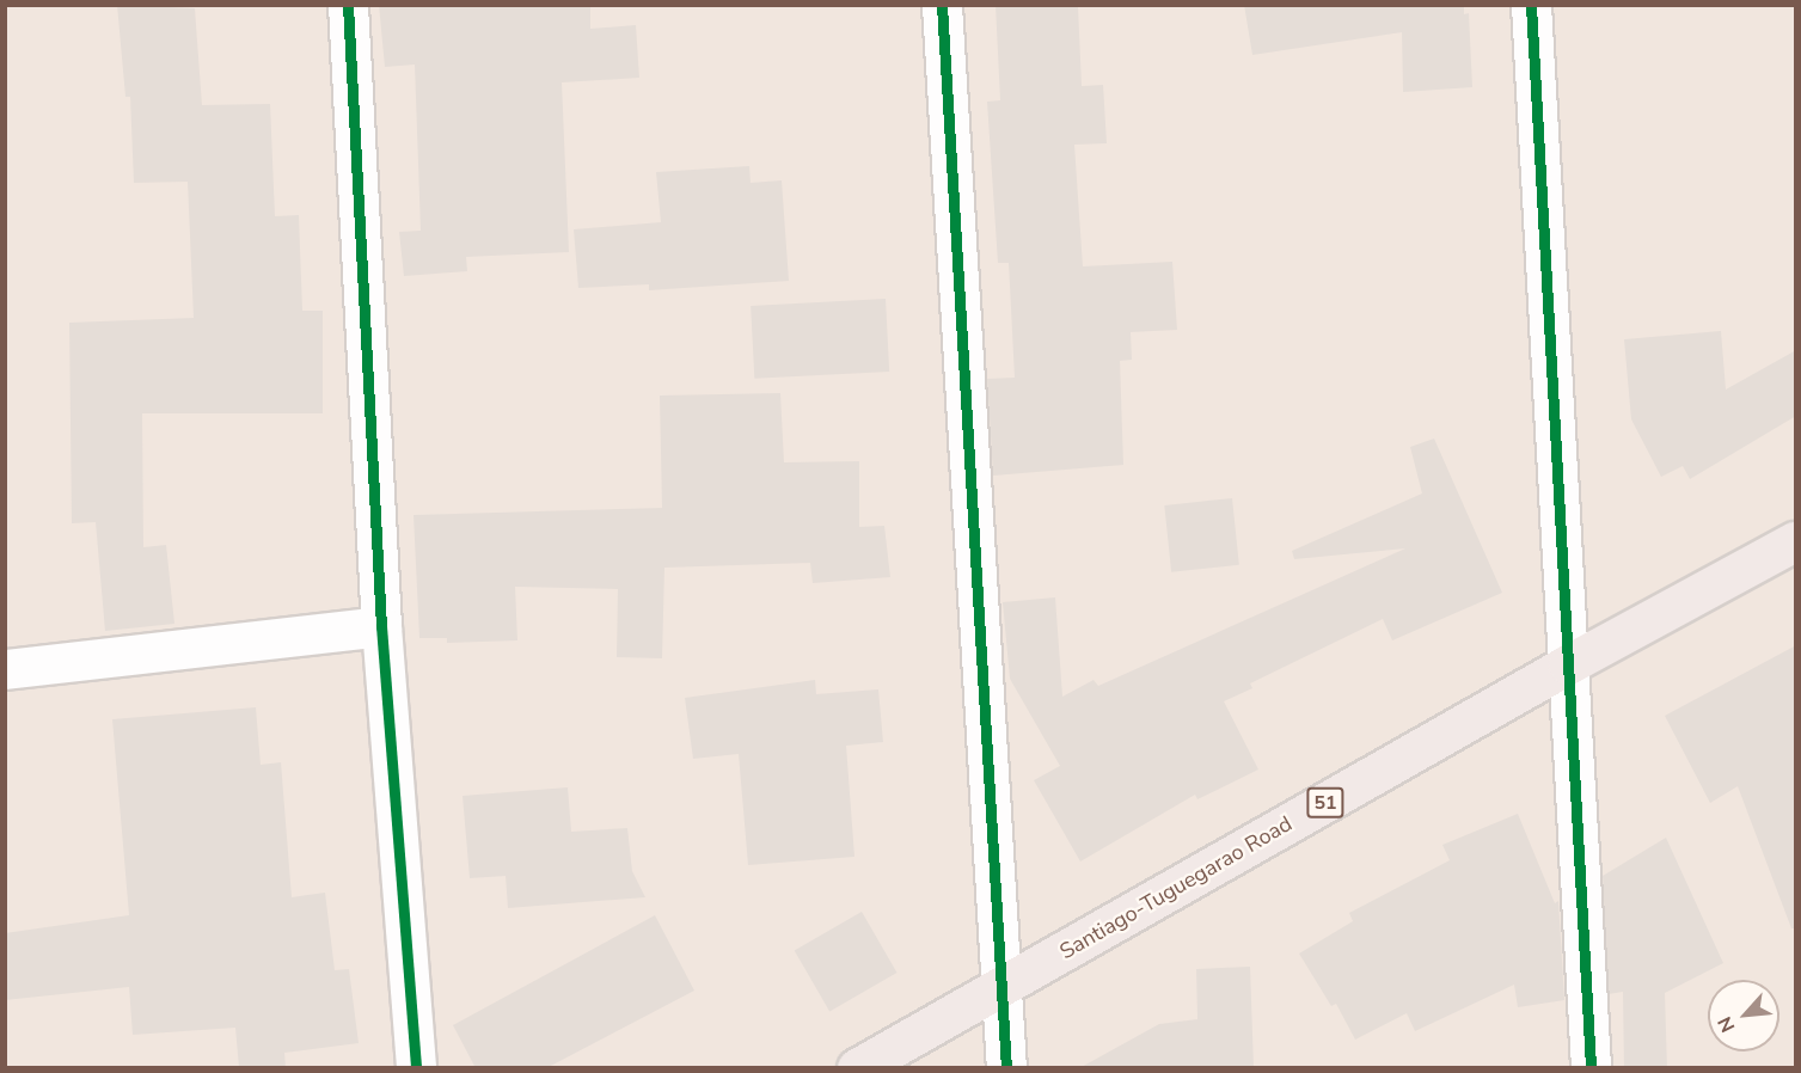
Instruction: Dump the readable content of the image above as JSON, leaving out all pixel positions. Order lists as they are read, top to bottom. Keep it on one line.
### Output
{"streets":{"highway":["51","Santiago-Tuguegarao Road"]},"north":"bottom left"}
